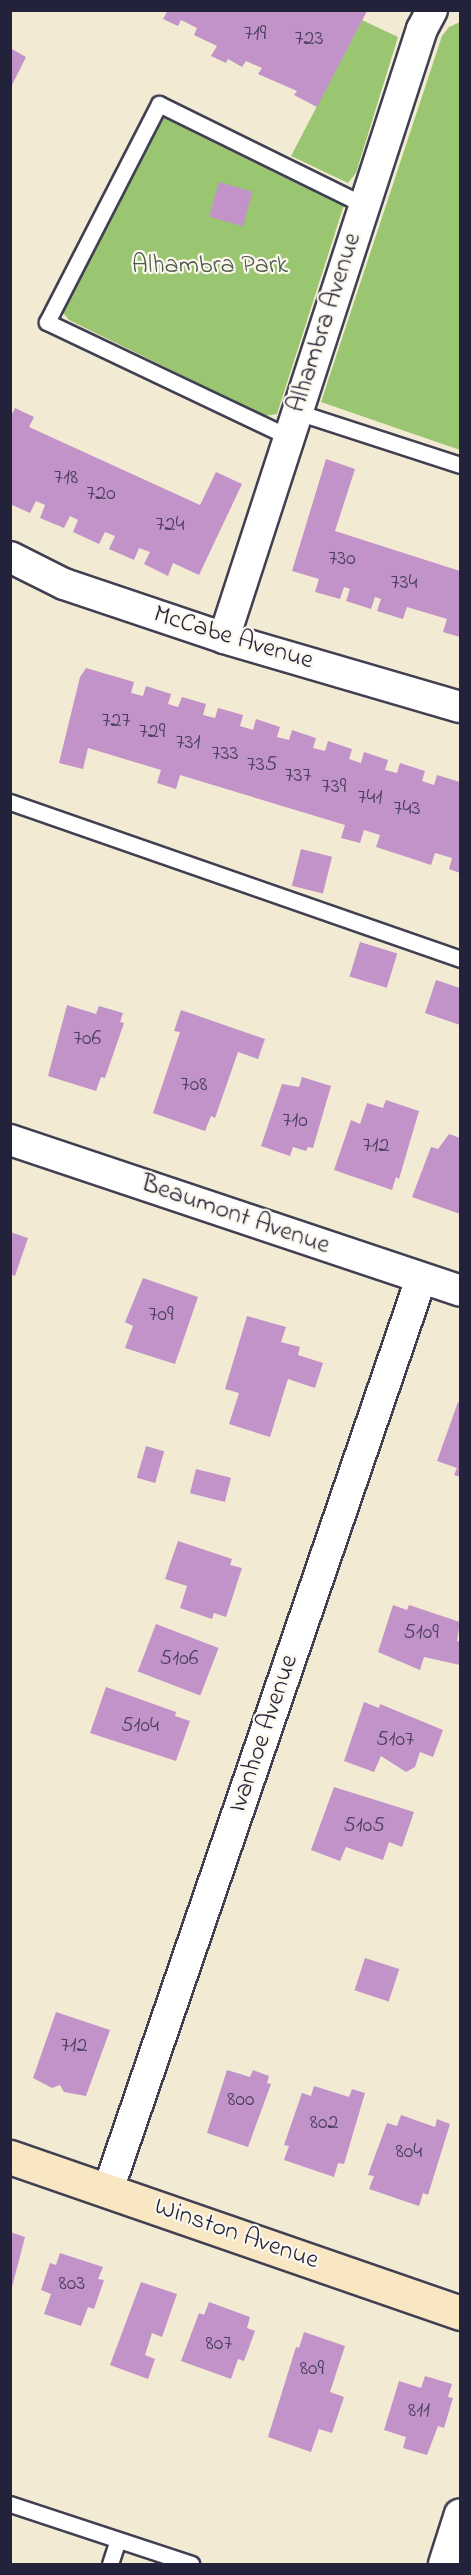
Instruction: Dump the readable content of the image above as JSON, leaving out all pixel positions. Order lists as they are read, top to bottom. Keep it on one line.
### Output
{"streets":{"street":["Alhambra Avenue","McCabe Avenue","Beaumont Avenue","Ivanhoe Avenue","Winston Avenue"]},"crossings":[["Alhambra Avenue","McCabe Avenue"],["Beaumont Avenue","Ivanhoe Avenue"],["Ivanhoe Avenue","Winston Avenue"]],"parks":["Alhambra Park"],"house_numbers":["719","723","718","720","724","730","734","727","729","731","733","735","737","739","741","743","706","708","710","712","709","5109","5106","5104","5107","5105","712","800","802","804","803","807","809","811"]}
